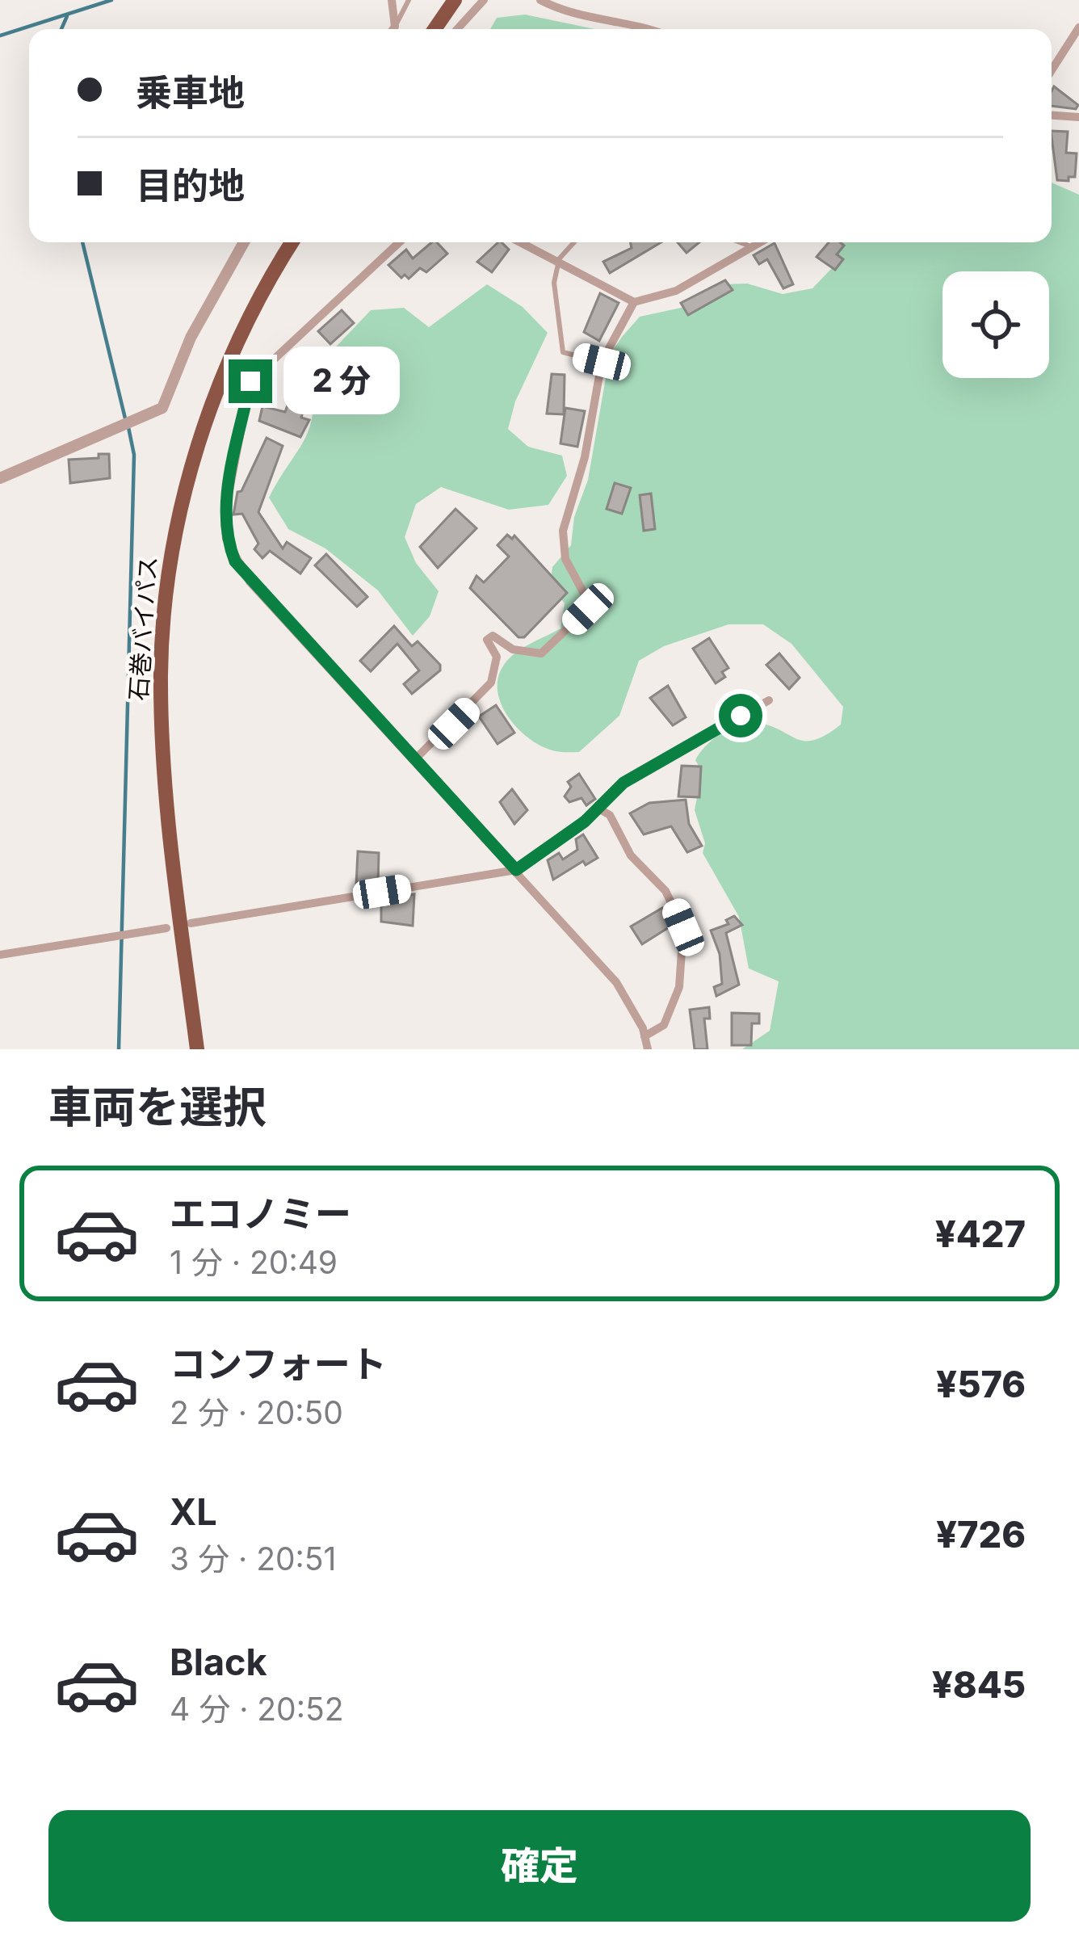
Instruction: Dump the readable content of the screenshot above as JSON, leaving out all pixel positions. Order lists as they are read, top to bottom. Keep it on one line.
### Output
{"streets":{"highway":["石巻バイパス"]},"page":{"banner":["乗車地","目的地"],"bubble":"2 分","heading":"車両を選択","list":[{"name":"エコノミー","note":"1 分 · 20:49","value":"¥427"},{"name":"コンフォート","note":"2 分 · 20:50","value":"¥576"},{"name":"XL","note":"3 分 · 20:51","value":"¥726"},{"name":"Black","note":"4 分 · 20:52","value":"¥845"}],"buttons":"確定"}}
